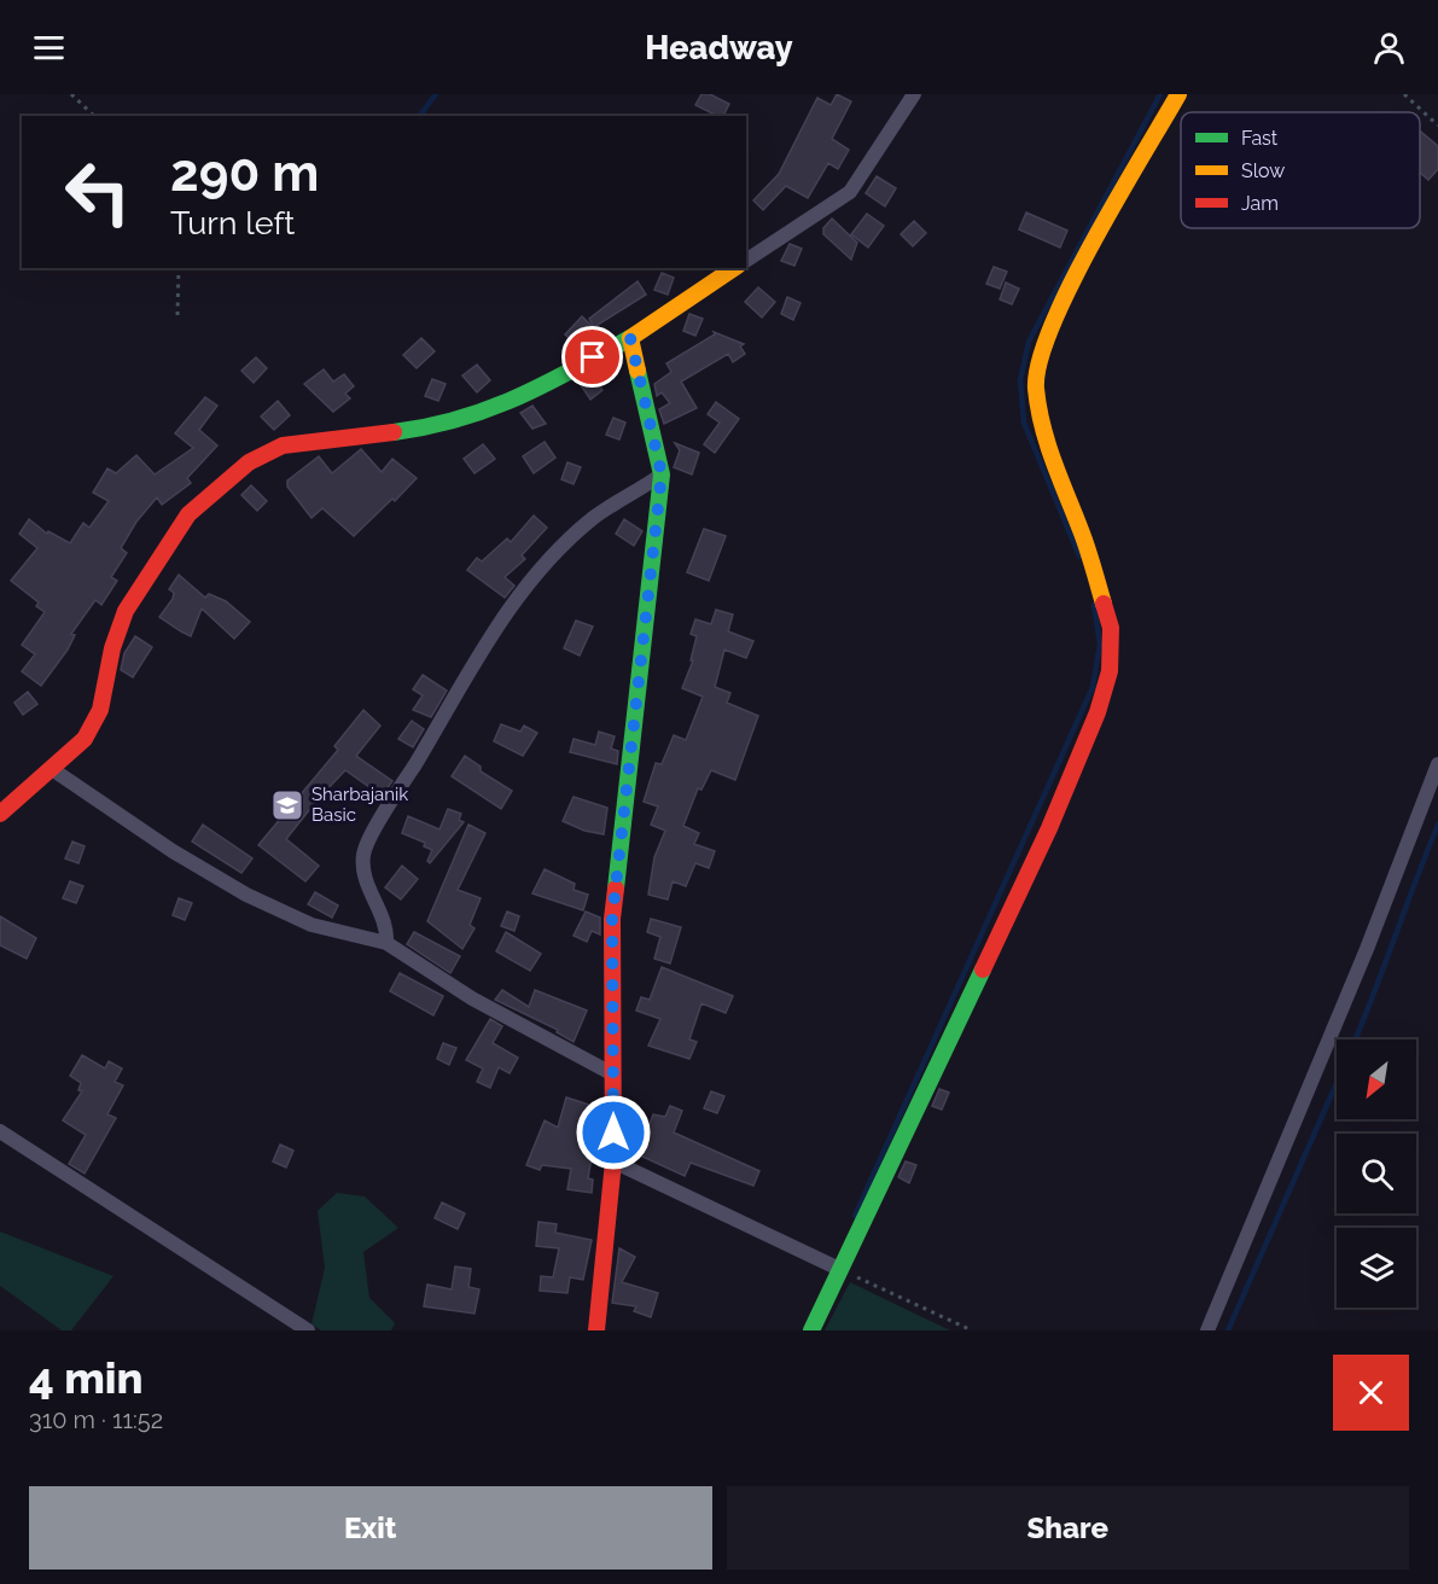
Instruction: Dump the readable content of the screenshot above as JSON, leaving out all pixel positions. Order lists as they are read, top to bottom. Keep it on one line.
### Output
{"places":{"school or university":["Sharbajanik Basic"]},"legend":["Fast","Slow","Jam"],"north":"bottom left","page":{"header":"Headway","turn":["290 m","Turn left"],"heading":["4 min","310 m · 11:52"],"buttons":["Exit","Share"]}}
